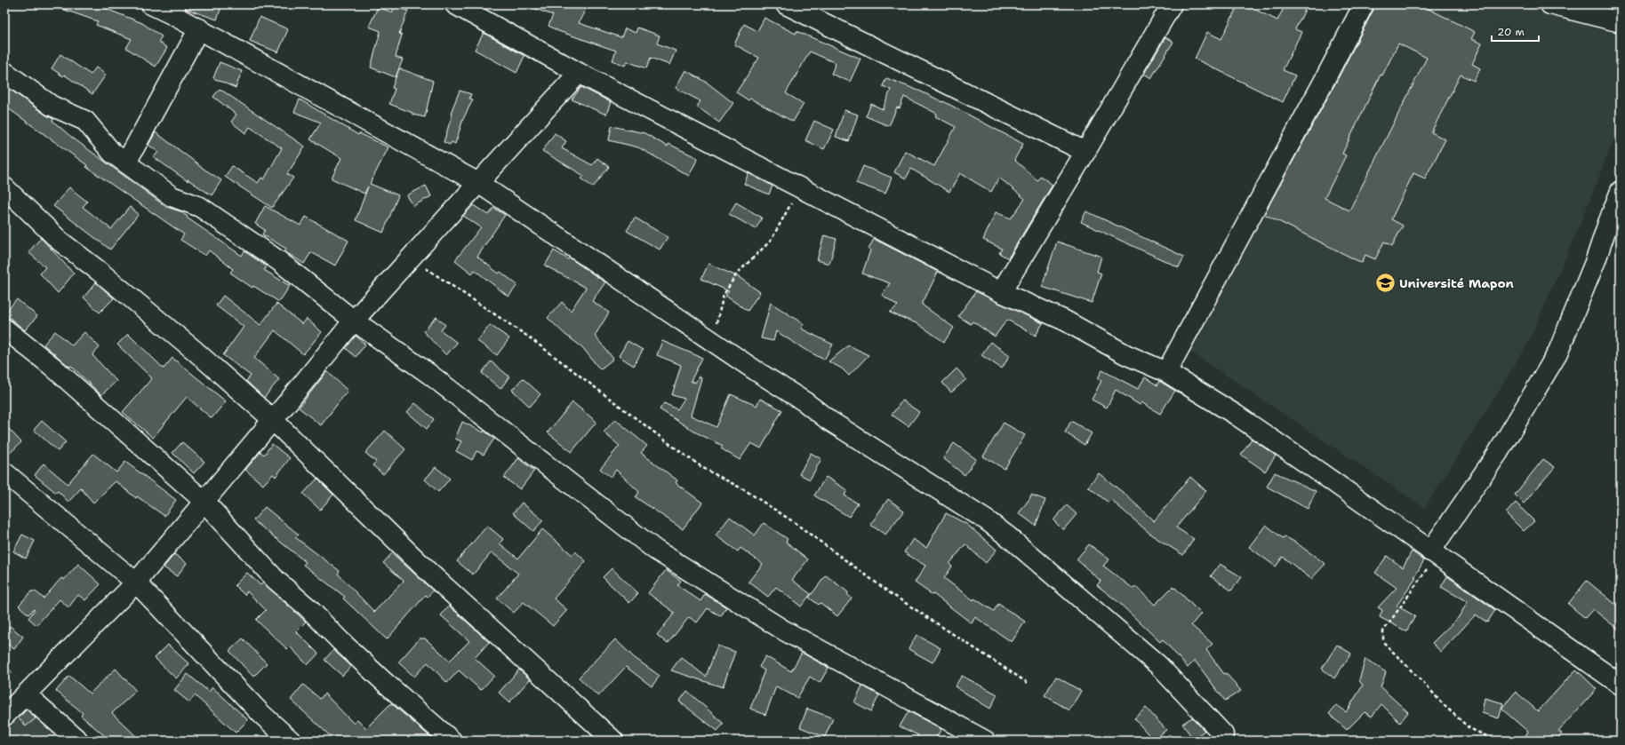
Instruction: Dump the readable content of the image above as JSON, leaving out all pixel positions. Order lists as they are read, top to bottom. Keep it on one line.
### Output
{"places":{"school or university":["Université Mapon"]},"scale_bar":"20 m"}
